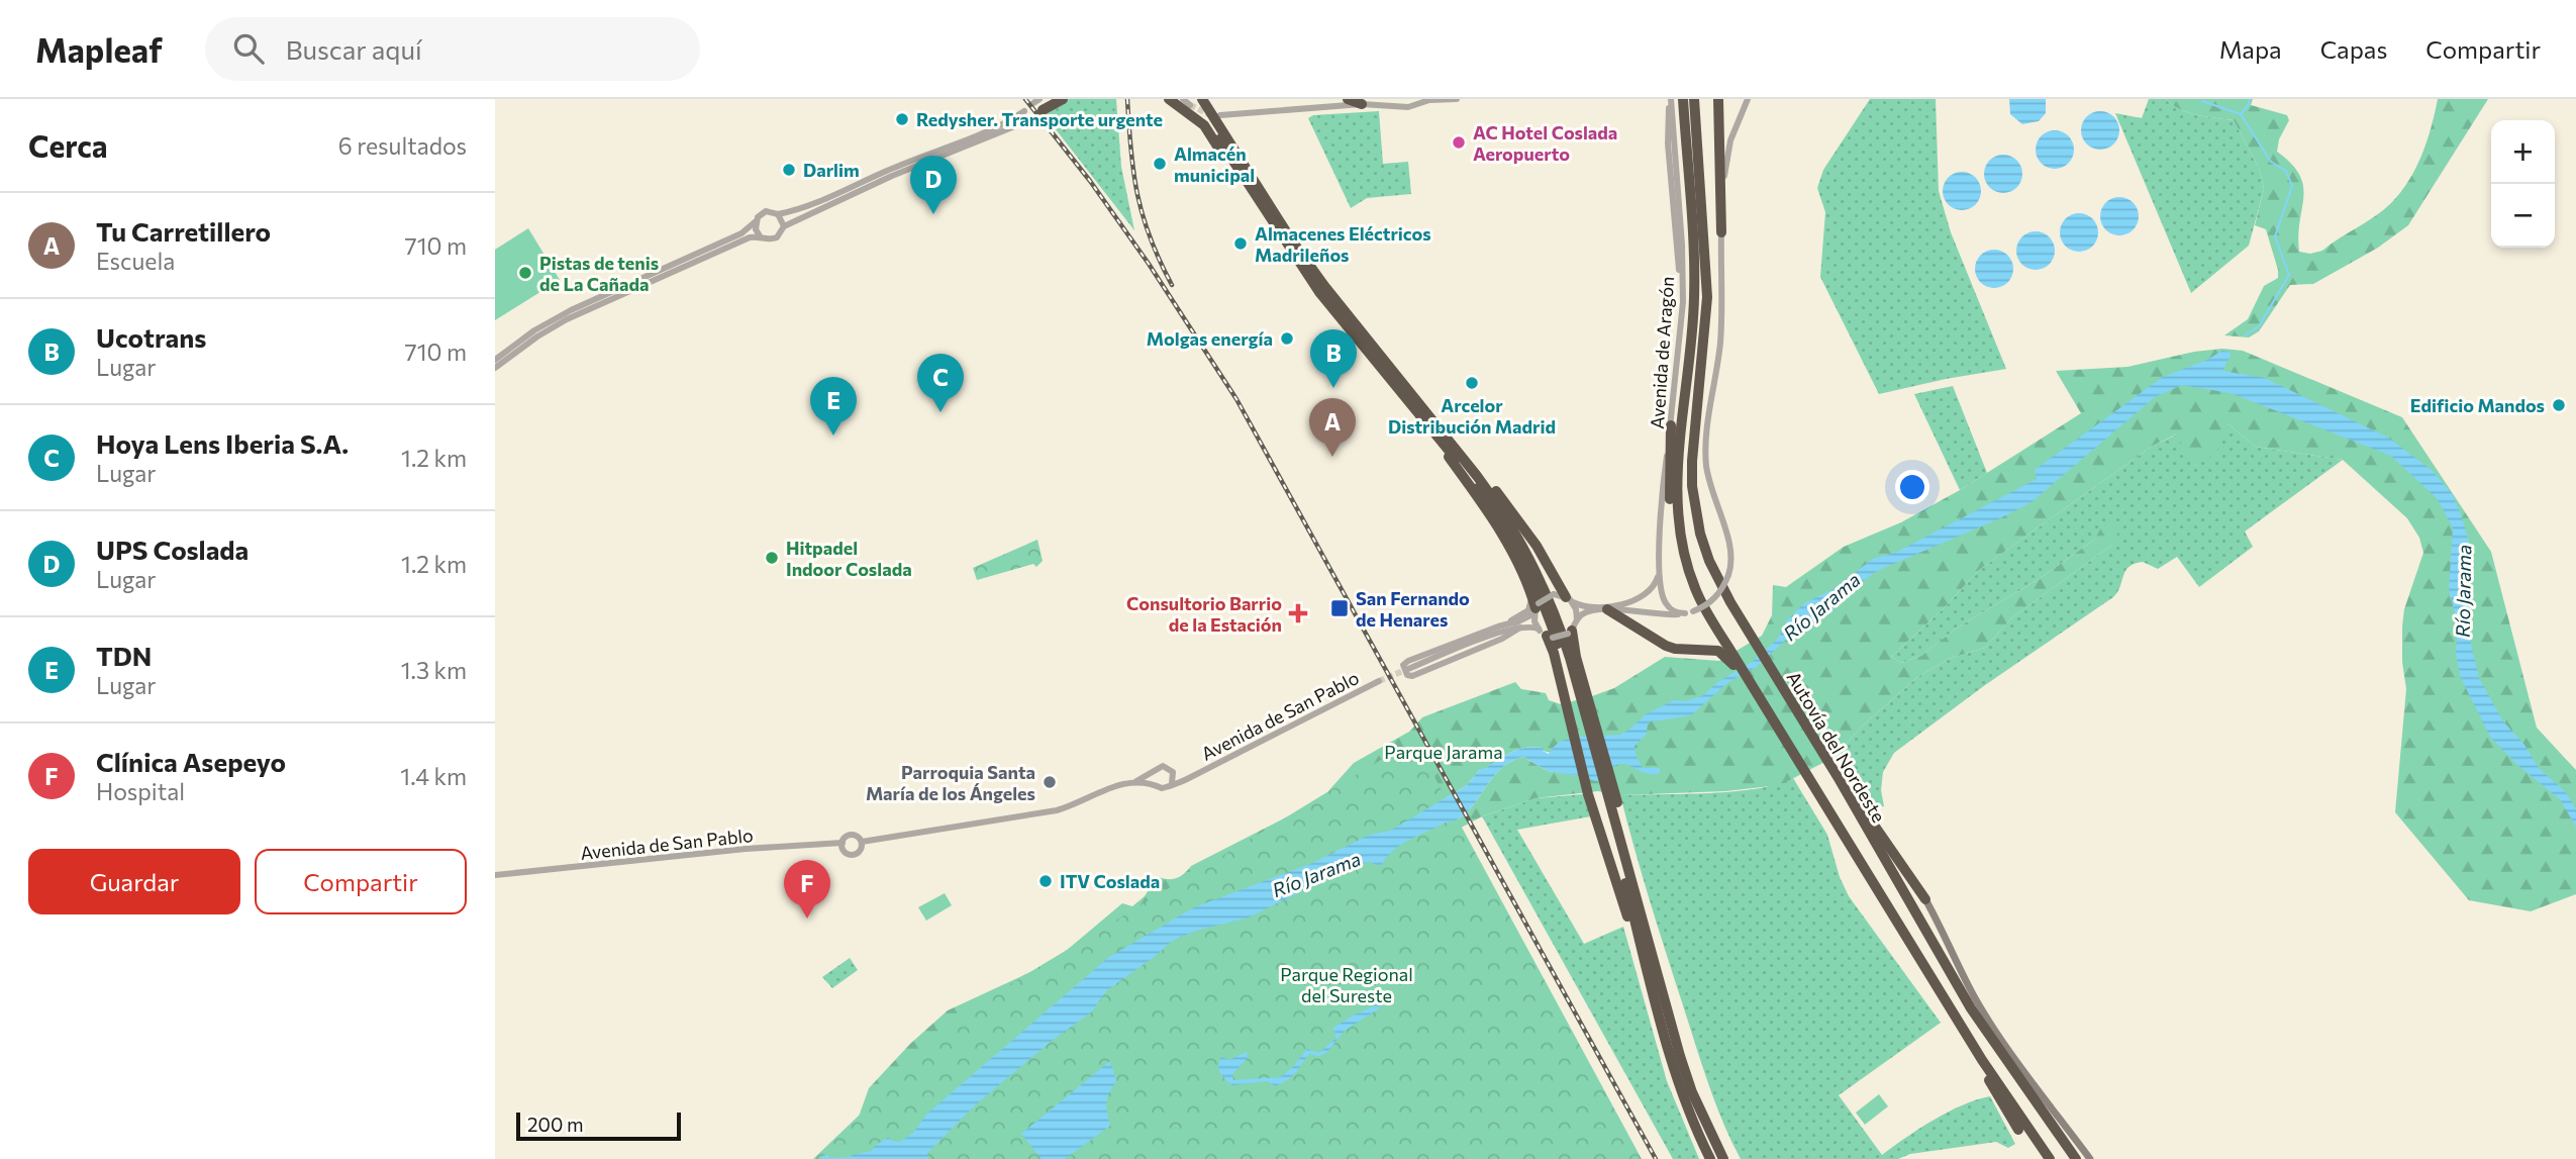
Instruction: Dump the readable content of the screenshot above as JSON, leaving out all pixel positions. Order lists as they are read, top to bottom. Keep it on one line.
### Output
{"streets":{"highway":["Autovía del Nordeste"],"street":["Avenida de Aragón","Avenida de San Pablo"]},"water":["Río Jarama"],"parks":["Parque Jarama","Parque Regional del Sureste"],"places":{"other":["Redysher. Transporte urgente","AC Hotel Coslada Aeropuerto","Almacén municipal","Darlim","Almacenes Eléctricos Madrileños","Pistas de tenis de La Cañada","Molgas energía","Arcelor Distribución Madrid","Edificio Mandos","Hitpadel Indoor Coslada","Parroquia Santa María de los Ángeles","ITV Coslada"],"transit":["San Fernando de Henares"],"health":["Consultorio Barrio de la Estación"]},"scale_bar":"200 m","page":{"header":"Mapleaf","search":"Buscar aquí","nav":["Mapa","Capas","Compartir"],"heading":["Cerca","6 resultados"],"map_buttons":["+","−"],"pins":["D","B","C","E","A","F"],"list":[{"mark":"A","name":"Tu Carretillero","note":"Escuela","value":"710 m"},{"mark":"B","name":"Ucotrans","note":"Lugar","value":"710 m"},{"mark":"C","name":"Hoya Lens Iberia S.A.","note":"Lugar","value":"1.2 km"},{"mark":"D","name":"UPS Coslada","note":"Lugar","value":"1.2 km"},{"mark":"E","name":"TDN","note":"Lugar","value":"1.3 km"},{"mark":"F","name":"Clínica Asepeyo","note":"Hospital","value":"1.4 km"}],"buttons":["Guardar","Compartir"],"scale":"200 m"}}
